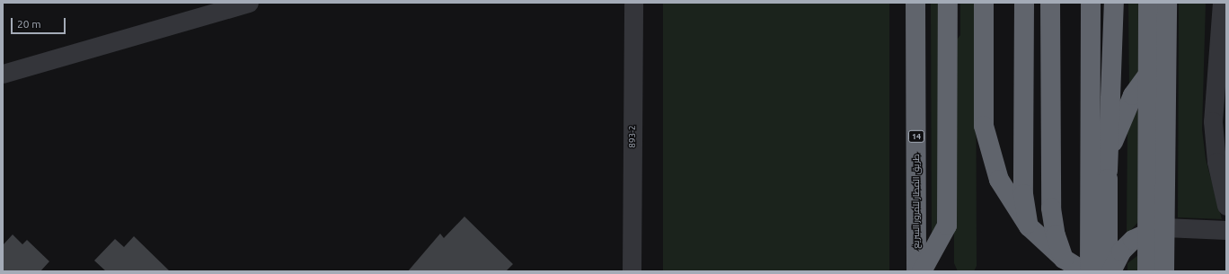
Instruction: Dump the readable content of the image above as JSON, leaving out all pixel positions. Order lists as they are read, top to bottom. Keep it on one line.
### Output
{"streets":{"highway":["14","طريق المطار للمرور السريع"],"street":["893-2"]},"scale_bar":"20 m"}
